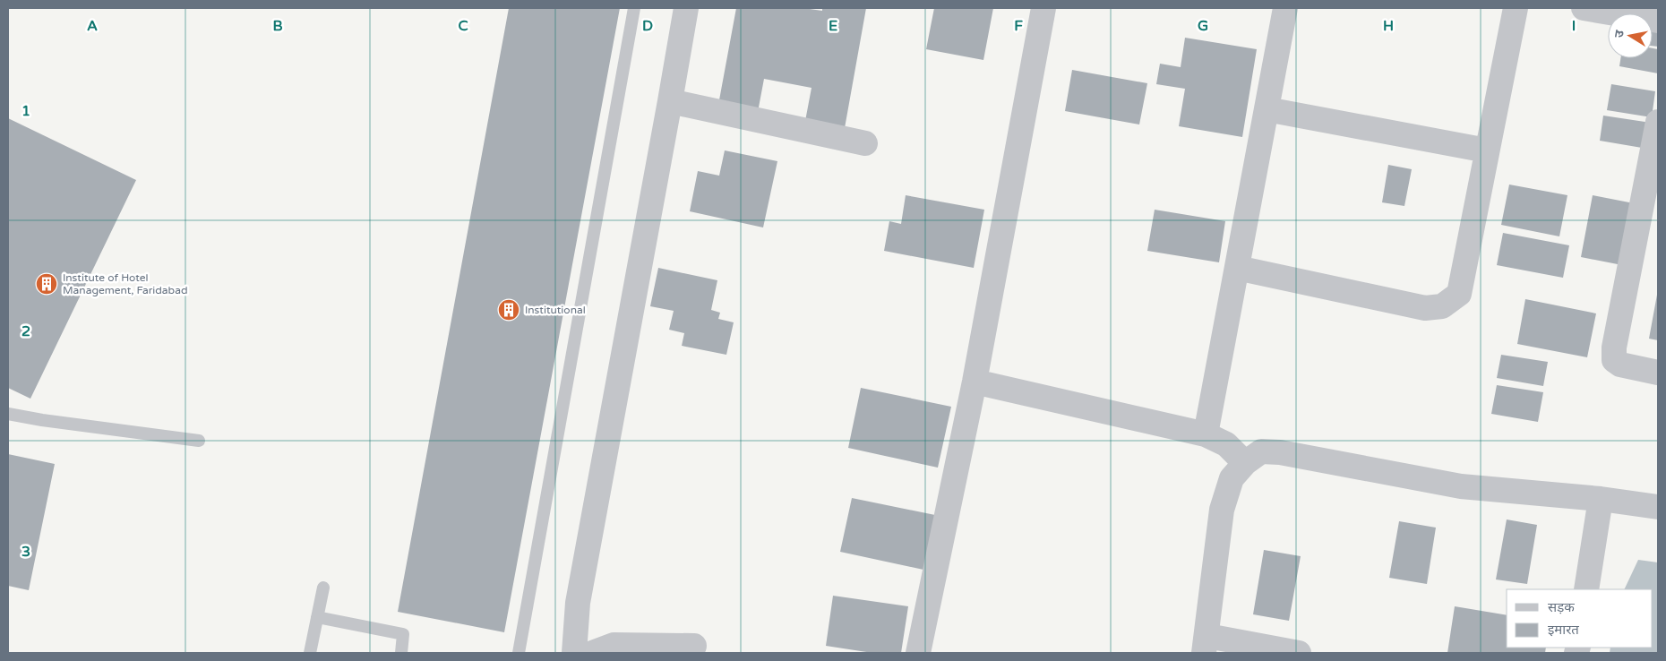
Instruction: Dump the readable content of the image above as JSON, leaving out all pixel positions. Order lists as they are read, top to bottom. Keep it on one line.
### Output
{"places":{"building":["Institute of Hotel Management, Faridabad","Institutional"]},"legend":["सड़क","इमारत"],"north":"left","grid":{"columns":["A","B","C","D","E","F","G","H","I"],"rows":["1","2","3"]}}
